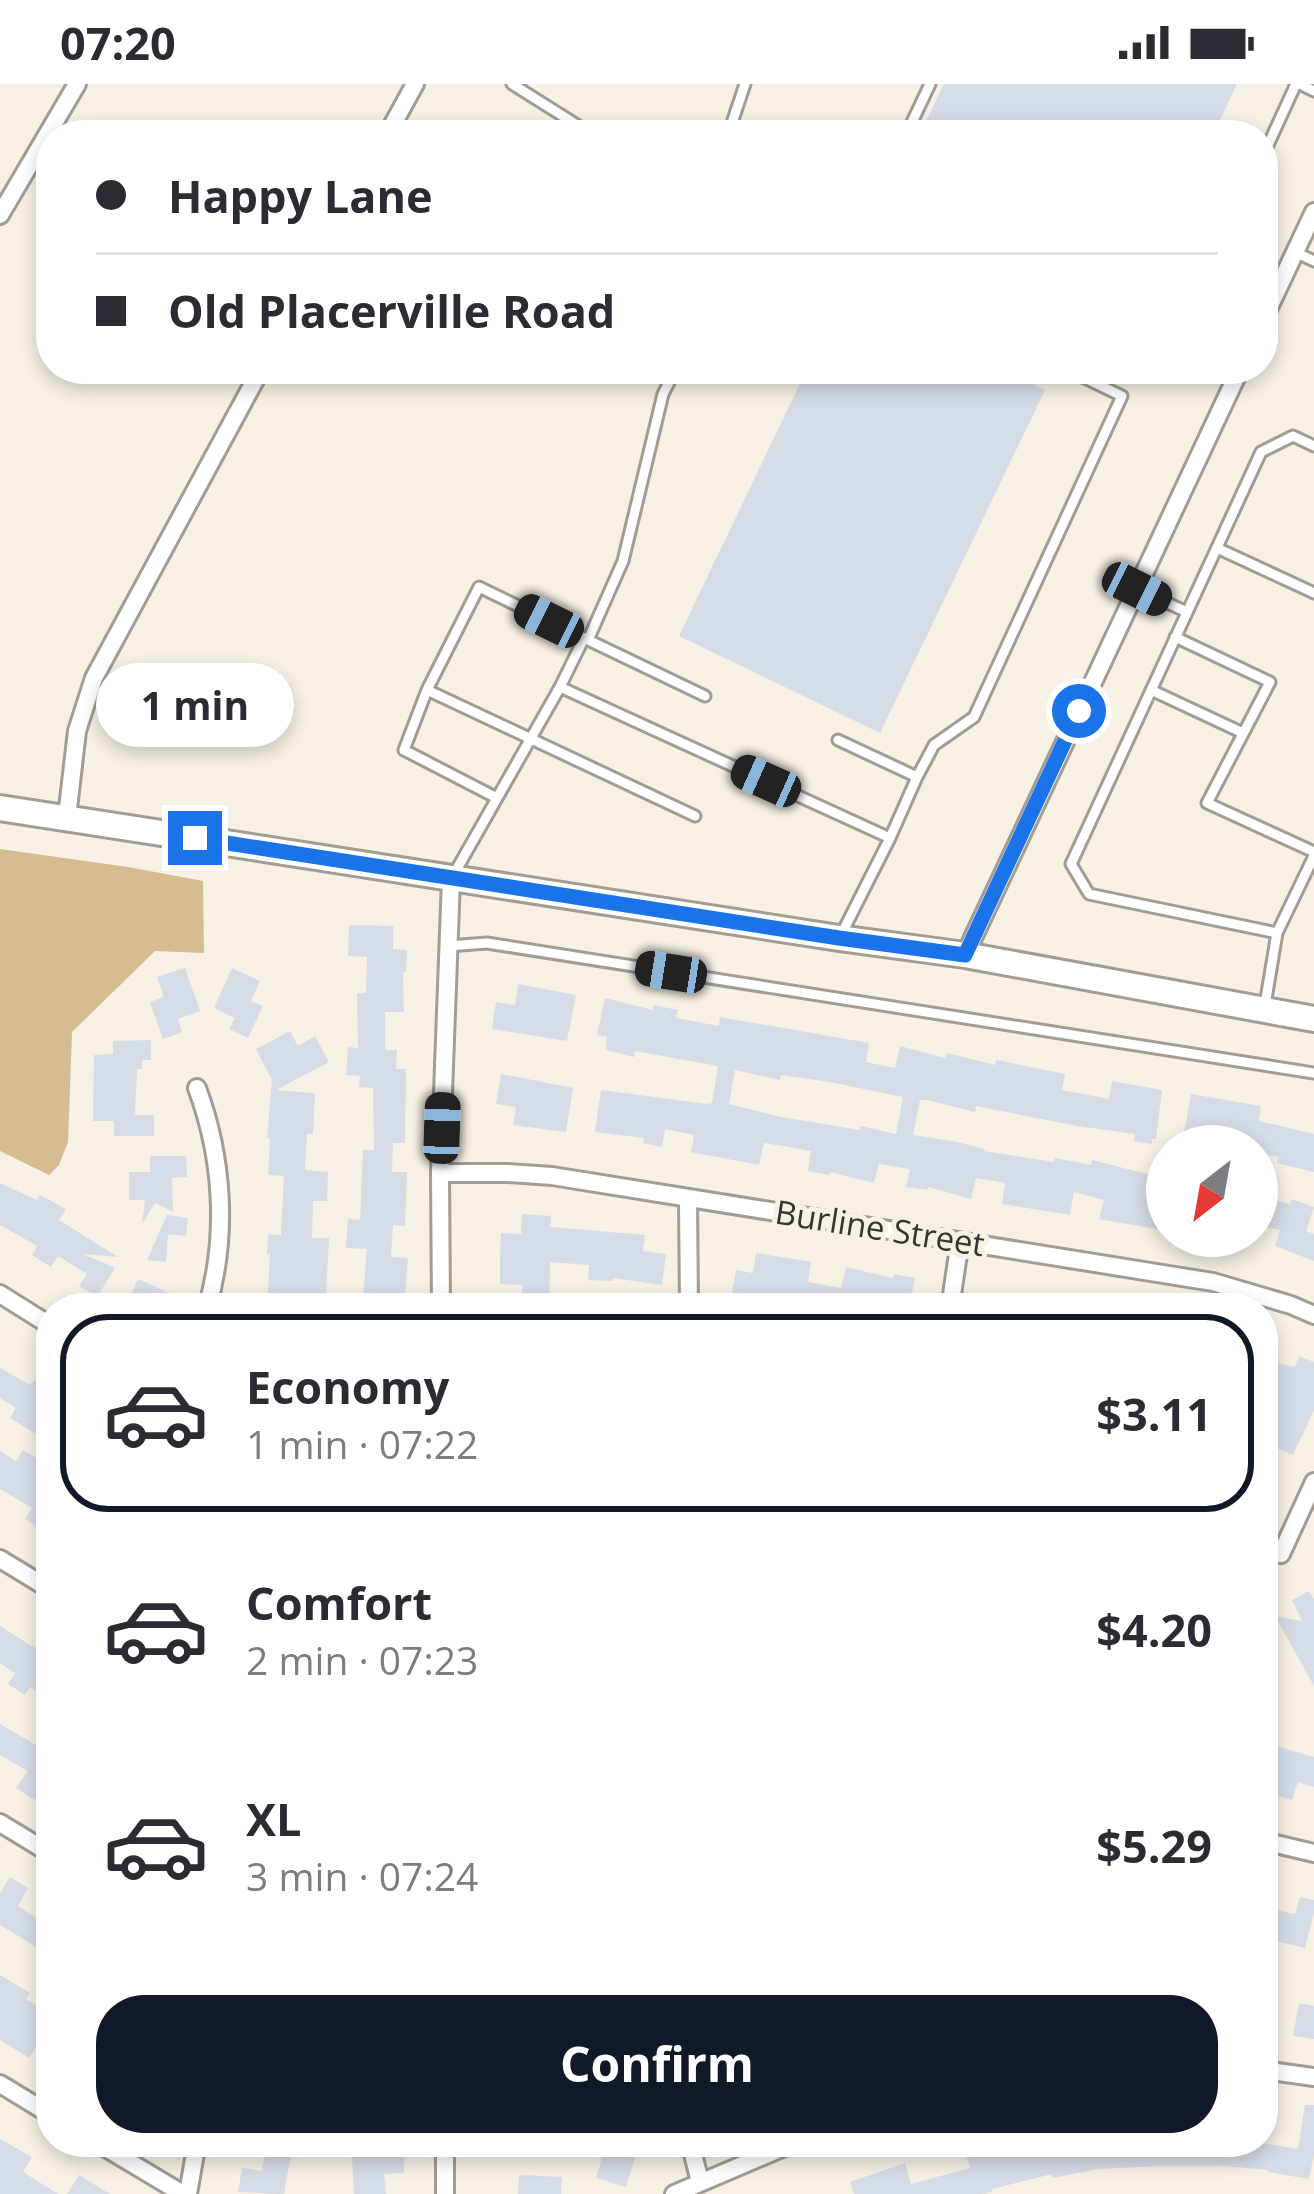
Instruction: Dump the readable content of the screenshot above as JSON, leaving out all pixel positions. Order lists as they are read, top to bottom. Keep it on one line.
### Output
{"streets":{"street":["Burline Street"]},"north":"bottom left","page":{"status":"07:20","banner":["Happy Lane","Old Placerville Road"],"bubble":"1 min","list":[{"name":"Economy","note":"1 min · 07:22","value":"$3.11"},{"name":"Comfort","note":"2 min · 07:23","value":"$4.20"},{"name":"XL","note":"3 min · 07:24","value":"$5.29"}],"buttons":"Confirm"}}
